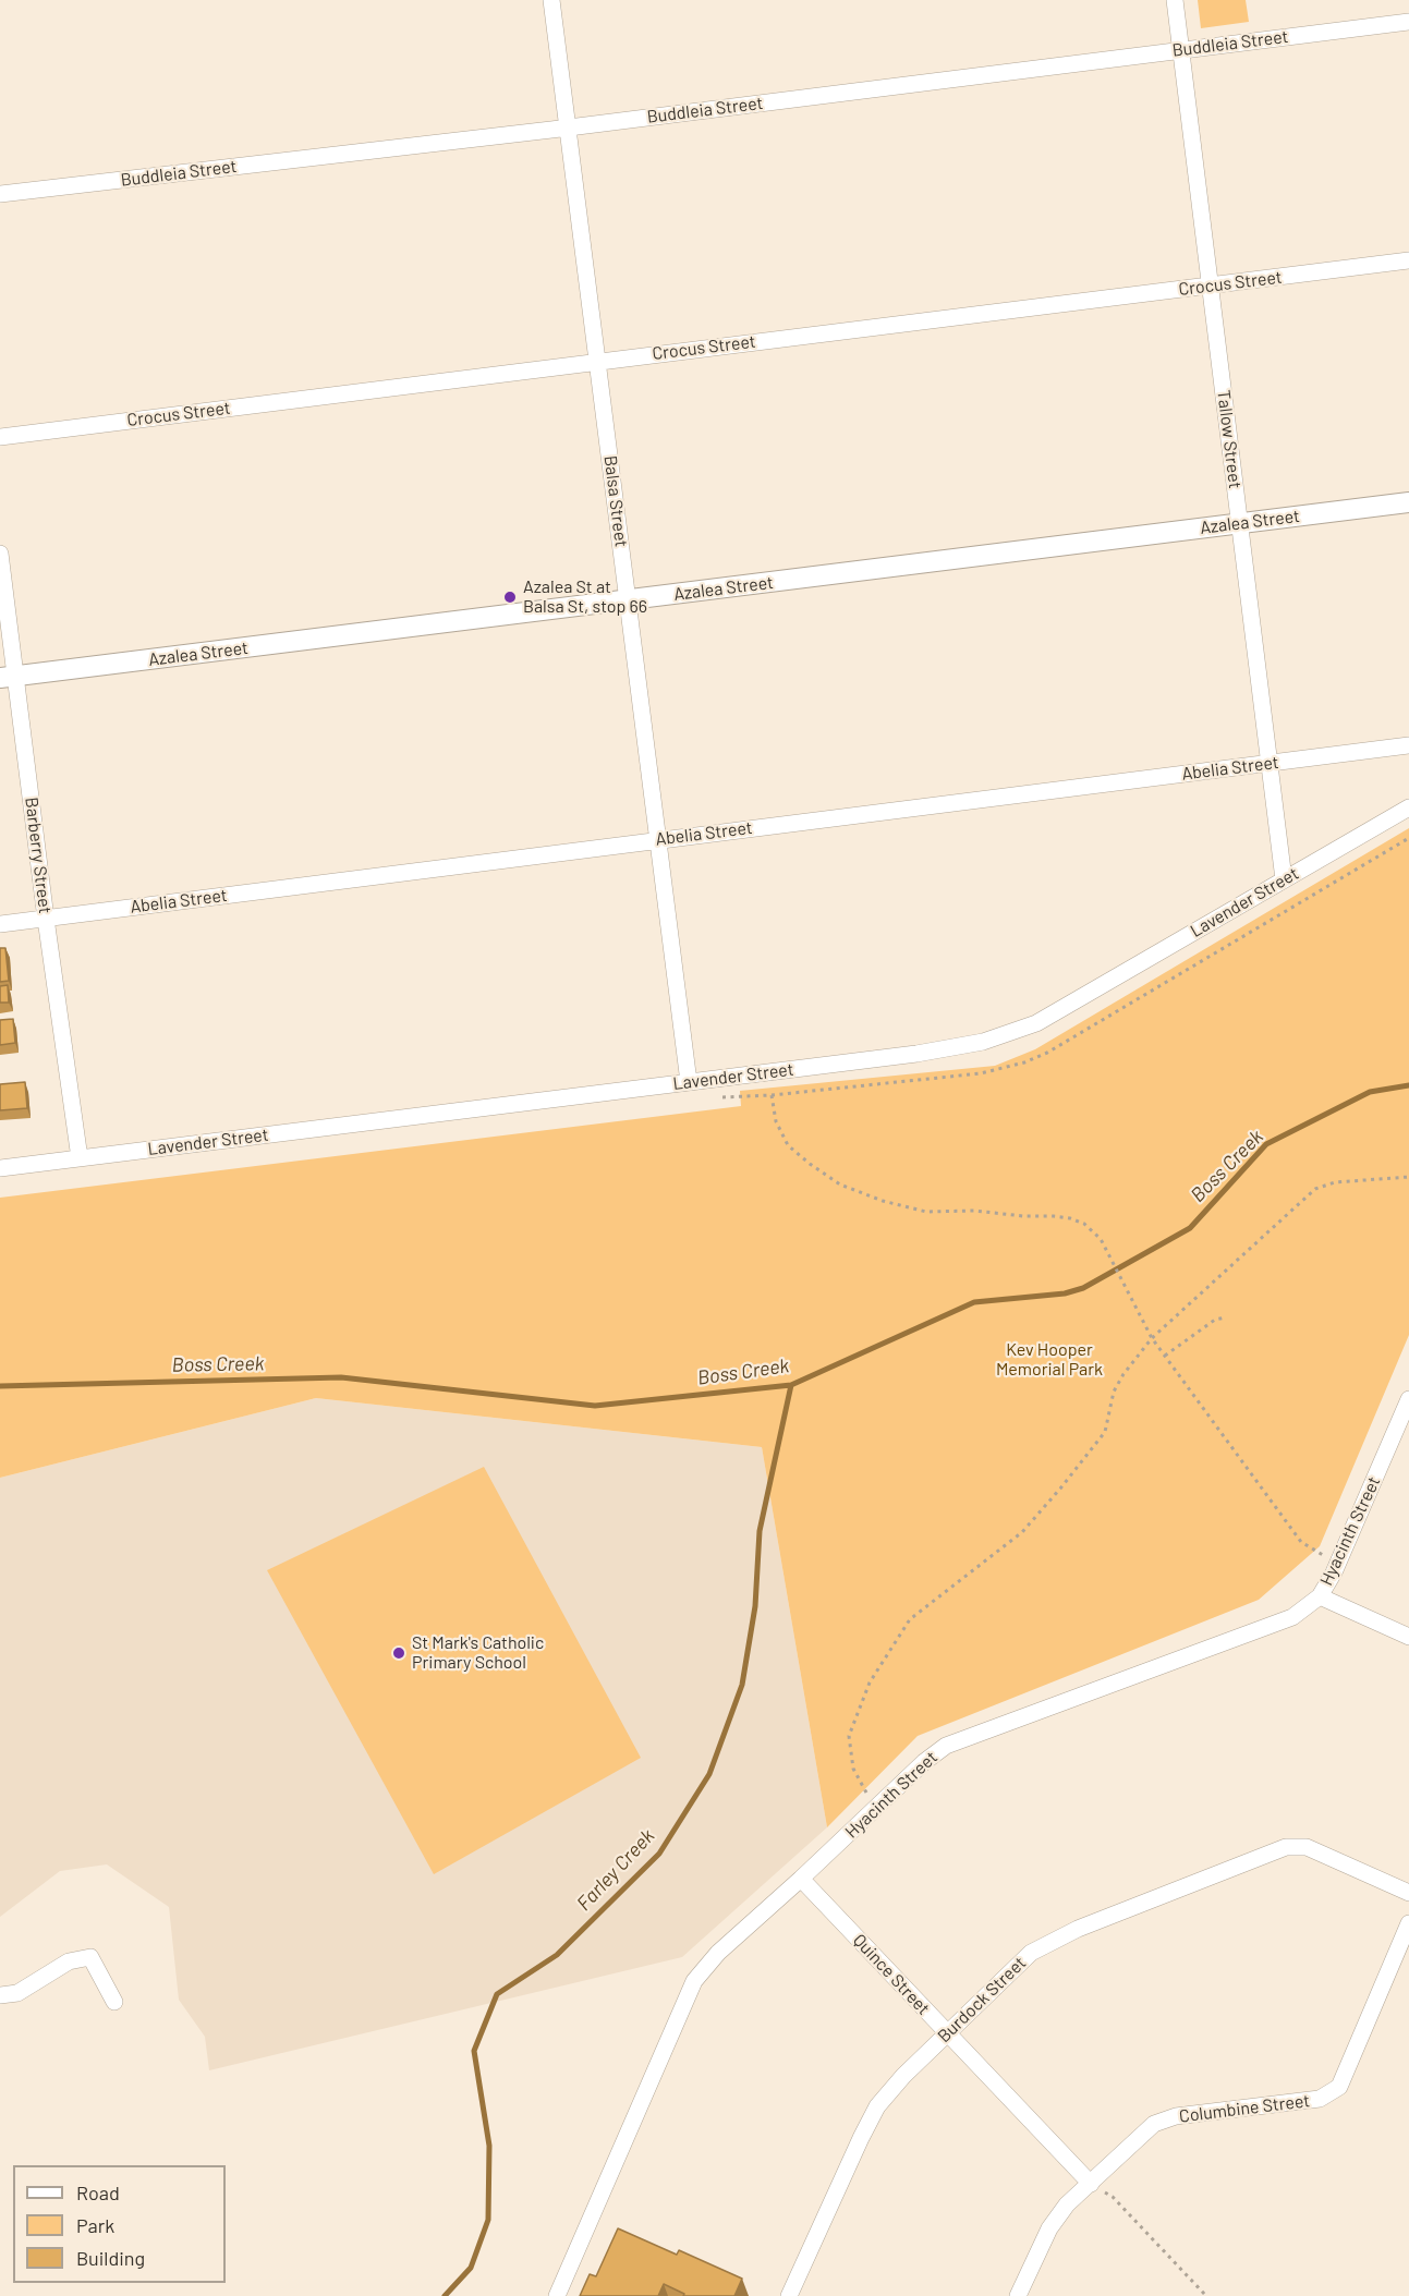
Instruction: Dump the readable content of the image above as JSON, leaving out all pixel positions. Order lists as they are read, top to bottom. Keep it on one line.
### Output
{"streets":{"street":["Buddleia Street","Crocus Street","Tallow Street","Balsa Street","Azalea Street","Abelia Street","Barberry Street","Lavender Street","Hyacinth Street","Quince Street","Burdock Street","Columbine Street"]},"crossings":[["Buddleia Street","Tallow Street"],["Buddleia Street","Balsa Street"],["Crocus Street","Tallow Street"],["Crocus Street","Balsa Street"],["Tallow Street","Azalea Street"],["Tallow Street","Abelia Street"],["Tallow Street","Lavender Street"],["Balsa Street","Azalea Street"],["Balsa Street","Abelia Street"],["Balsa Street","Lavender Street"],["Azalea Street","Barberry Street"],["Abelia Street","Barberry Street"],["Barberry Street","Lavender Street"],["Hyacinth Street","Quince Street"],["Quince Street","Burdock Street"],["Quince Street","Columbine Street"]],"water":["Boss Creek","Farley Creek"],"parks":["Kev Hooper Memorial Park"],"places":["Azalea St at Balsa St, stop 66","St Mark's Catholic Primary School"],"legend":["Road","Park","Building"]}
